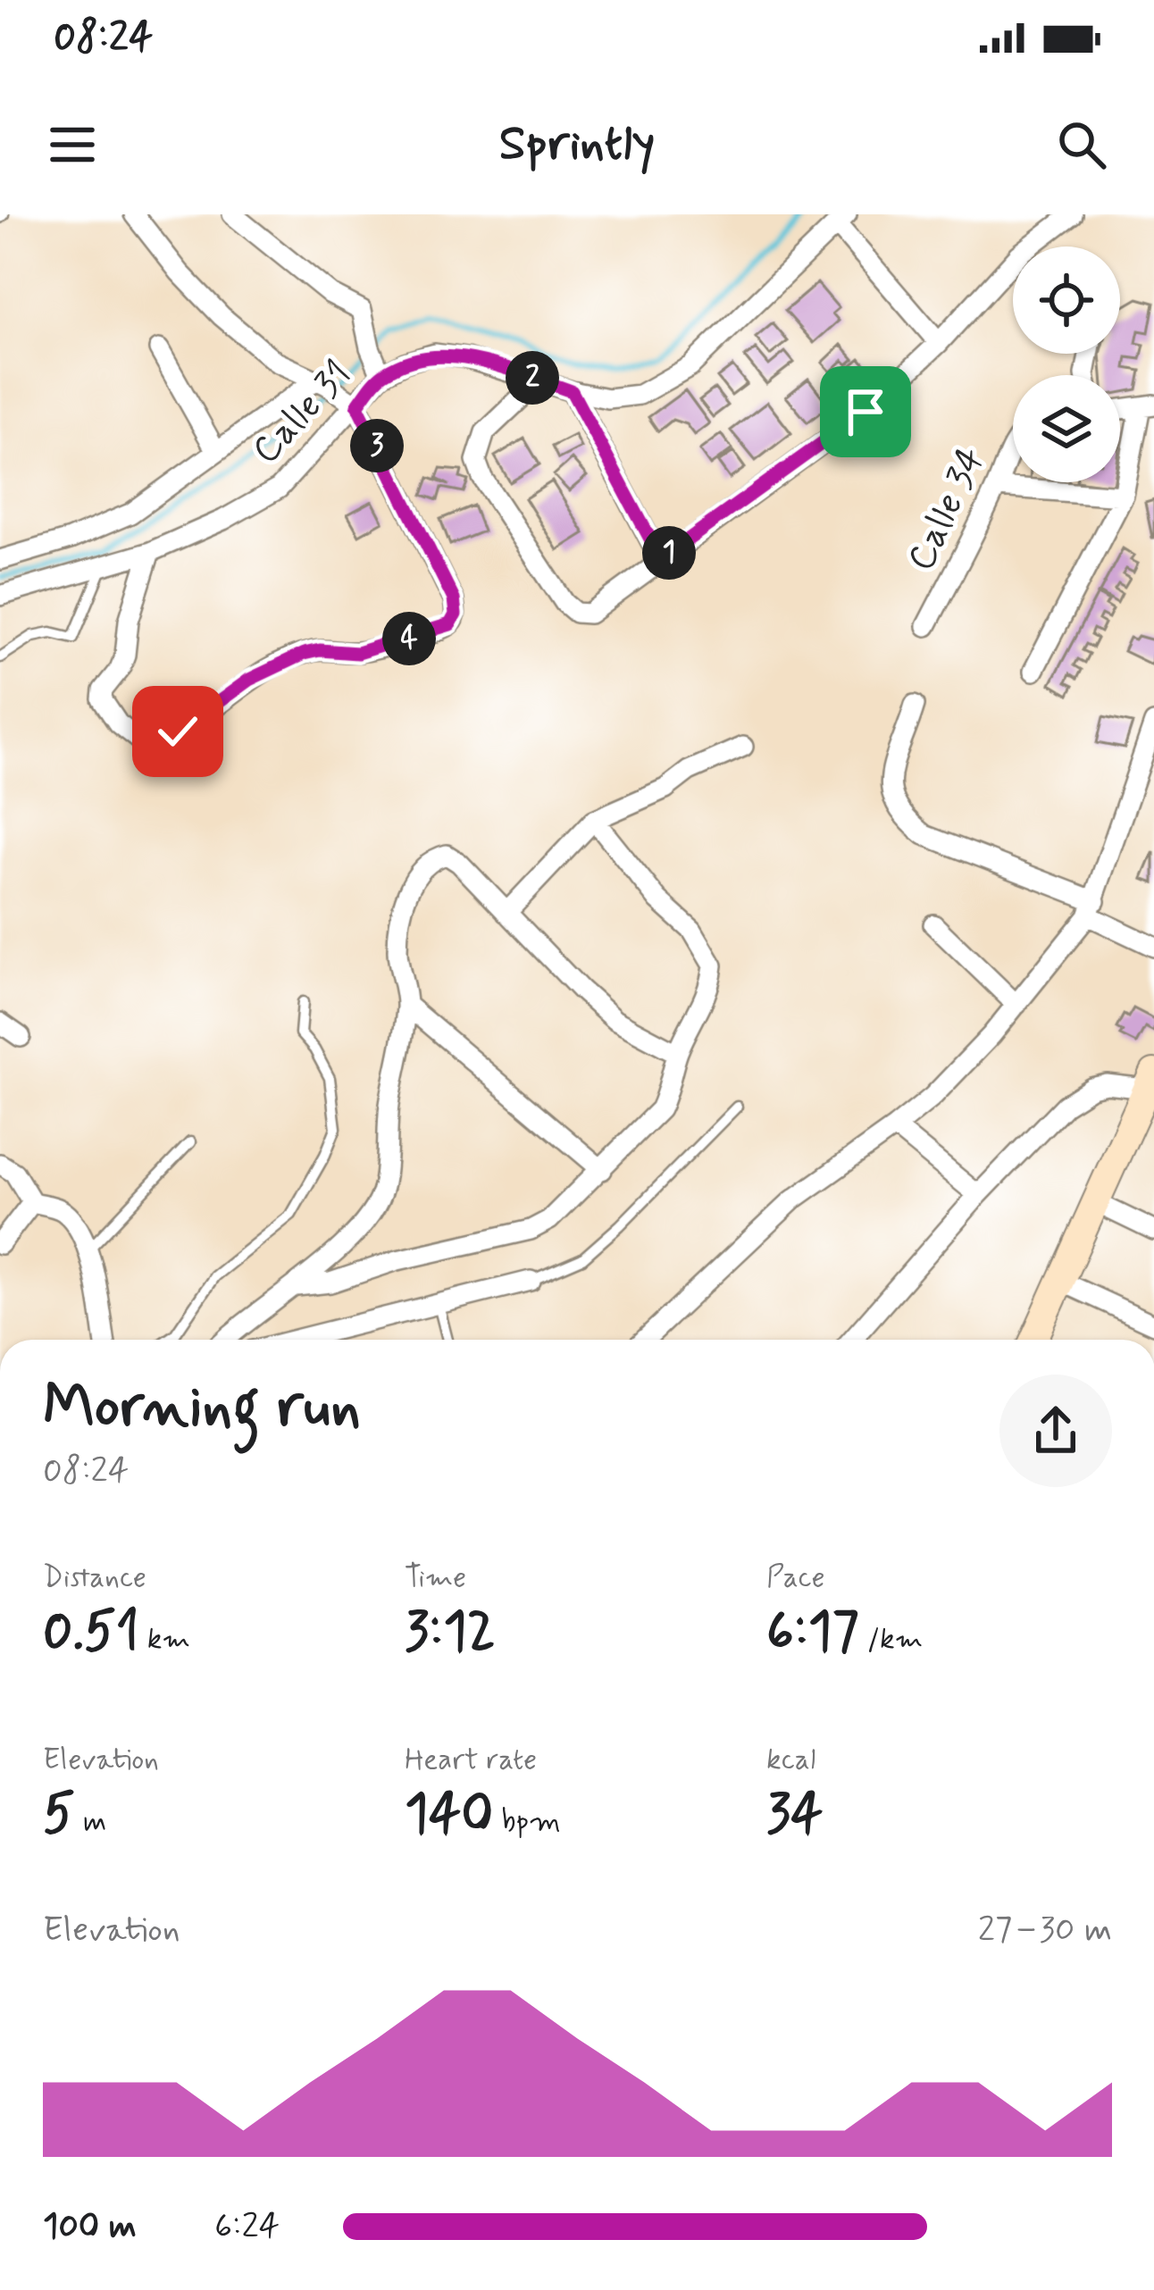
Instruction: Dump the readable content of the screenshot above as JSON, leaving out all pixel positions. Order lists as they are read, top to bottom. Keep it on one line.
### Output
{"streets":{"street":["Calle 31","Calle 34"]},"page":{"status":"08:24","header":"Sprintly","pins":["2","3","1","4"],"heading":["Morning run","08:24"],"stats":[["Distance","0.51 km"],["Time","3:12"],["Pace","6:17 /km"],["Elevation","5 m"],["Heart rate","140 bpm"],["kcal","34"]],"chart":["Elevation","27–30 m"],"list":[{"name":"100 m","note":"6:24"}]}}
